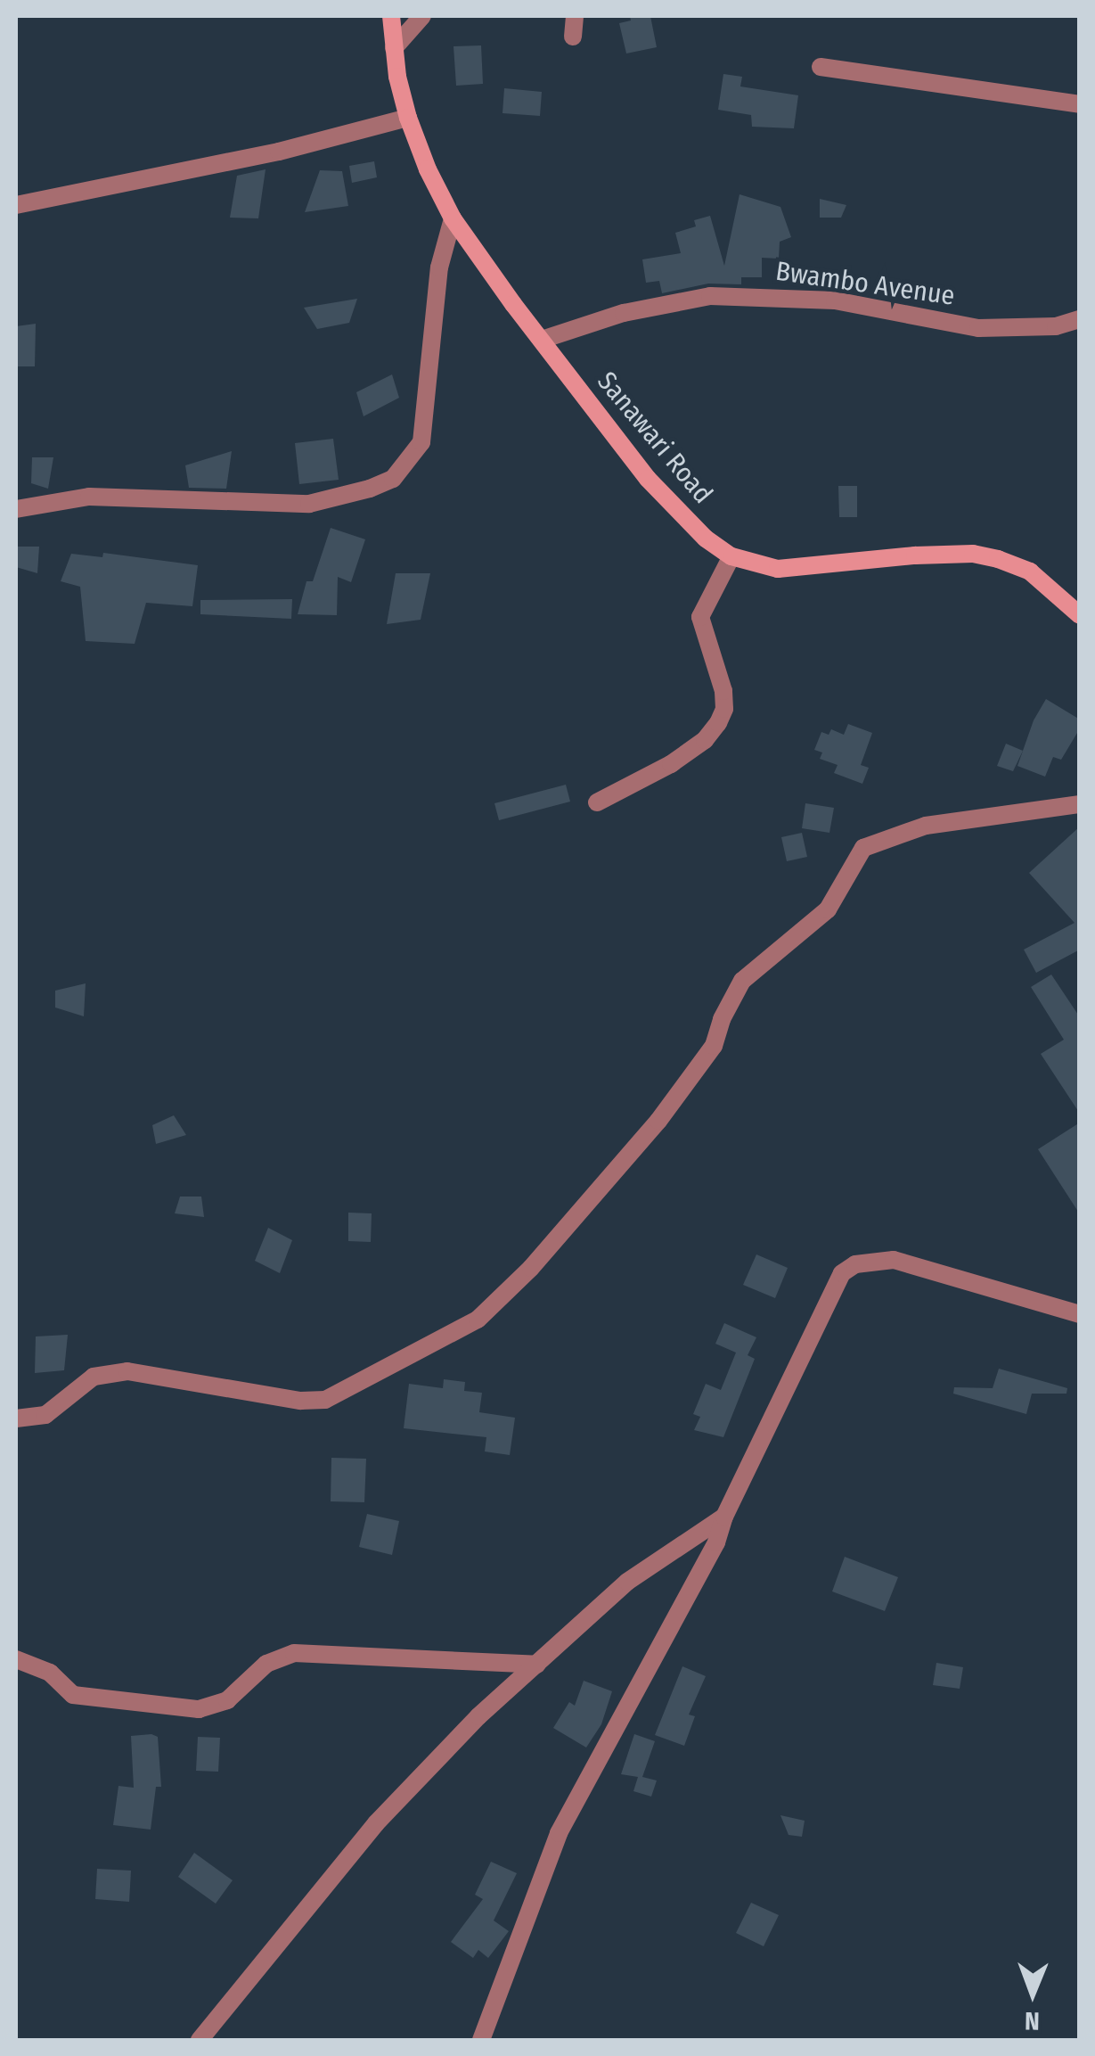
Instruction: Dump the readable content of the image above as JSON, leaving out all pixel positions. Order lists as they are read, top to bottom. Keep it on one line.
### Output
{"streets":{"street":["Bwambo Avenue","Sanawari Road"]},"crossings":[["Bwambo Avenue","Sanawari Road"]],"north":"bottom"}
